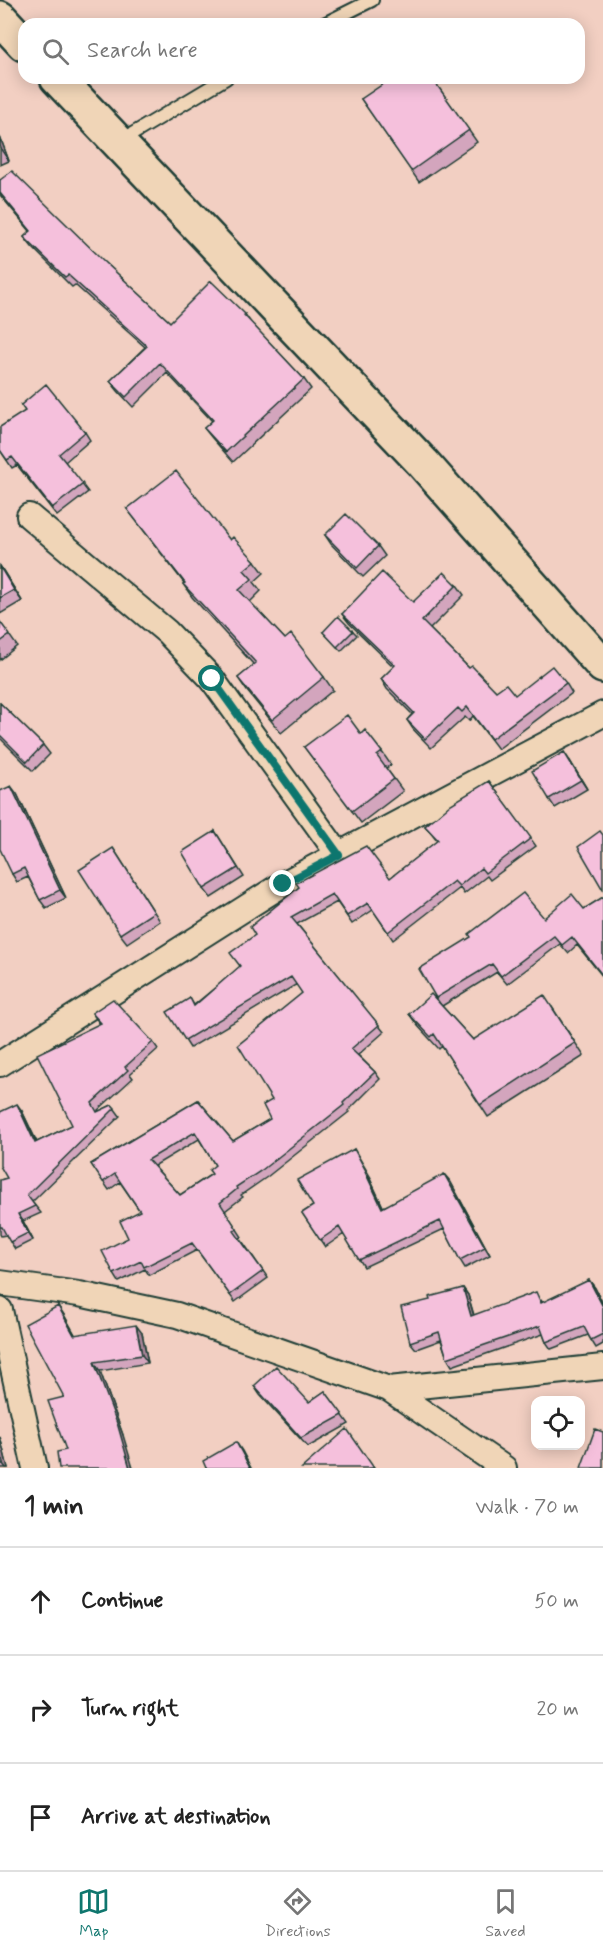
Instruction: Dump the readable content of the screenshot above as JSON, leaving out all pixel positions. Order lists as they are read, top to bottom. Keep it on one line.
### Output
{"page":{"search":"Search here","heading":["1 min","Walk · 70 m"],"list":[["Continue","50 m"],["Turn right","20 m"],"Arrive at destination"],"nav":["Map","Directions","Saved"]}}
